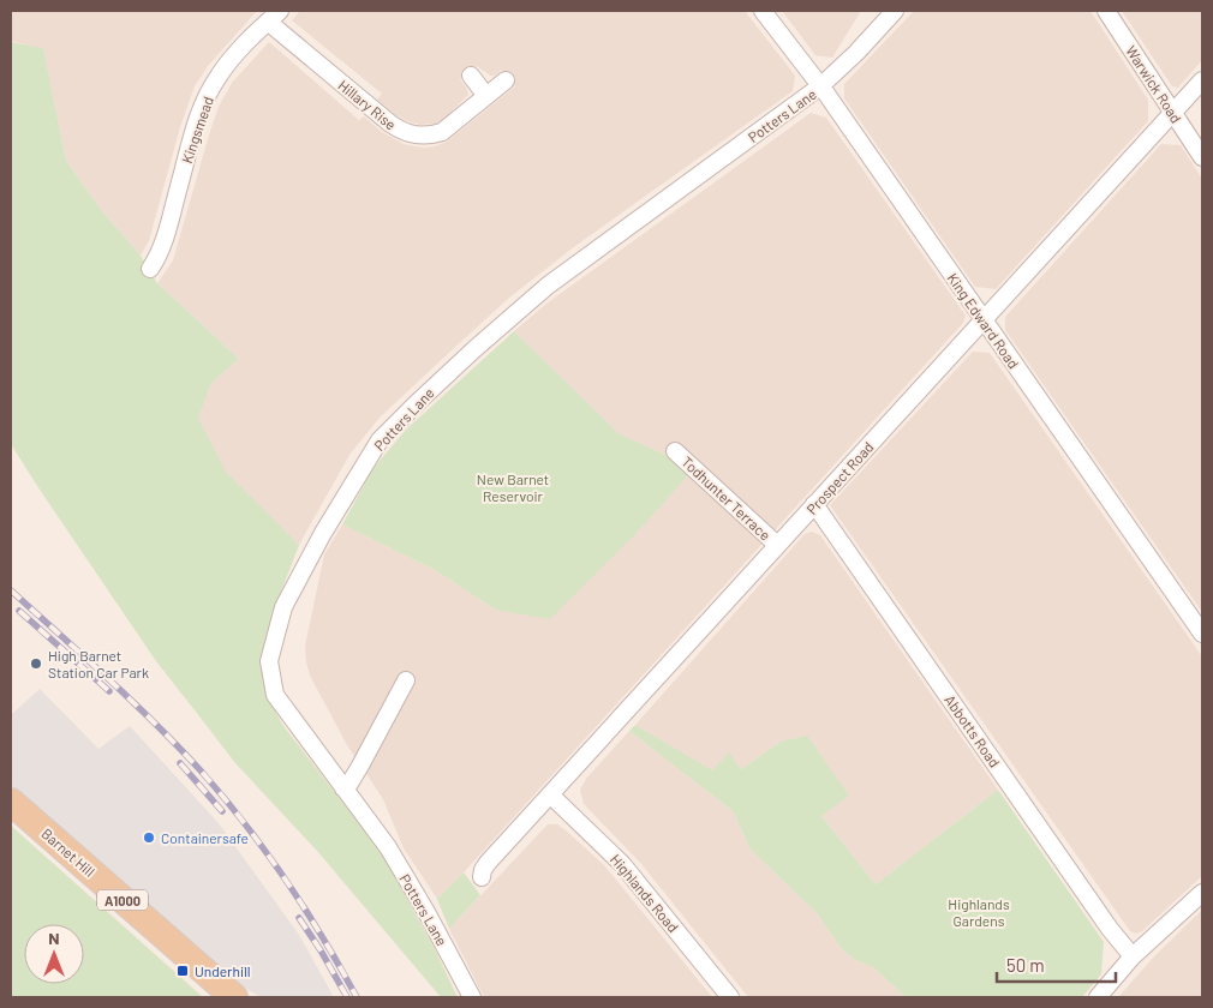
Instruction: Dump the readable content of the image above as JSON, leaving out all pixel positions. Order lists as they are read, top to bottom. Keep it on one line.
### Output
{"streets":{"main road":["Barnet Hill","A1000"],"street":["Warwick Road","Hillary Rise","Potters Lane","Kingsmead","King Edward Road","Prospect Road","Todhunter Terrace","Abbotts Road","Highlands Road"]},"crossings":[["Warwick Road","Prospect Road"],["Hillary Rise","Kingsmead"],["Potters Lane","King Edward Road"],["King Edward Road","Prospect Road"],["Prospect Road","Todhunter Terrace"],["Prospect Road","Abbotts Road"],["Prospect Road","Highlands Road"]],"parks":["New Barnet Reservoir","Highlands Gardens"],"places":{"other":["High Barnet Station Car Park","Containersafe"],"transit":["Underhill"]},"scale_bar":"50 m","north":"top"}
